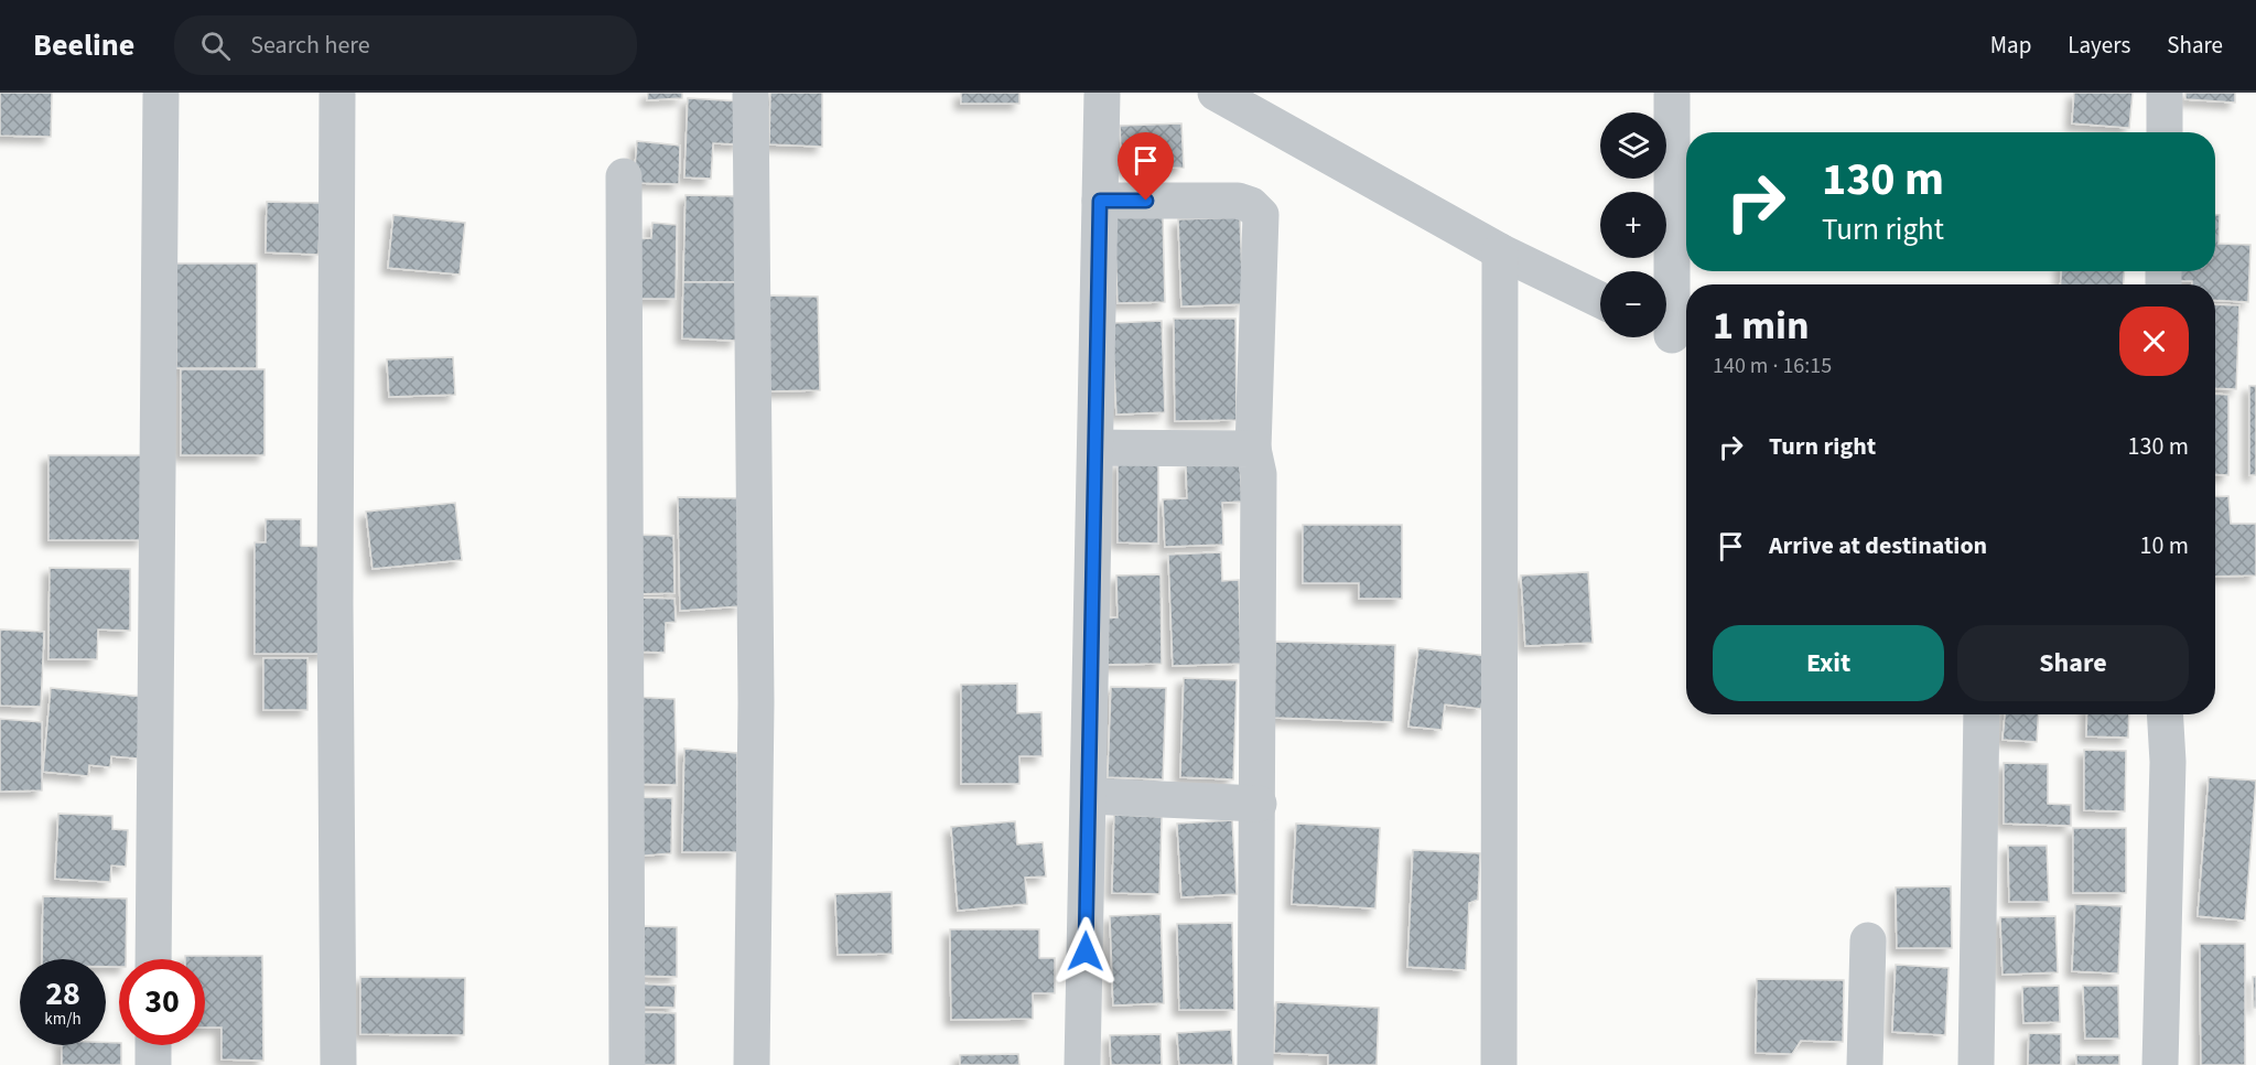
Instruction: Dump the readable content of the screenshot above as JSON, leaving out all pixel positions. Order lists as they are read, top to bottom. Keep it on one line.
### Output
{"page":{"header":"Beeline","search":"Search here","nav":["Map","Layers","Share"],"map_buttons":["+","−"],"turn":["130 m","Turn right"],"heading":["1 min","140 m · 16:15"],"list":[{"name":"Turn right","value":"130 m"},{"name":"Arrive at destination","value":"10 m"}],"buttons":["Exit","Share"],"speed":"28 km/h","limit":"30"}}
